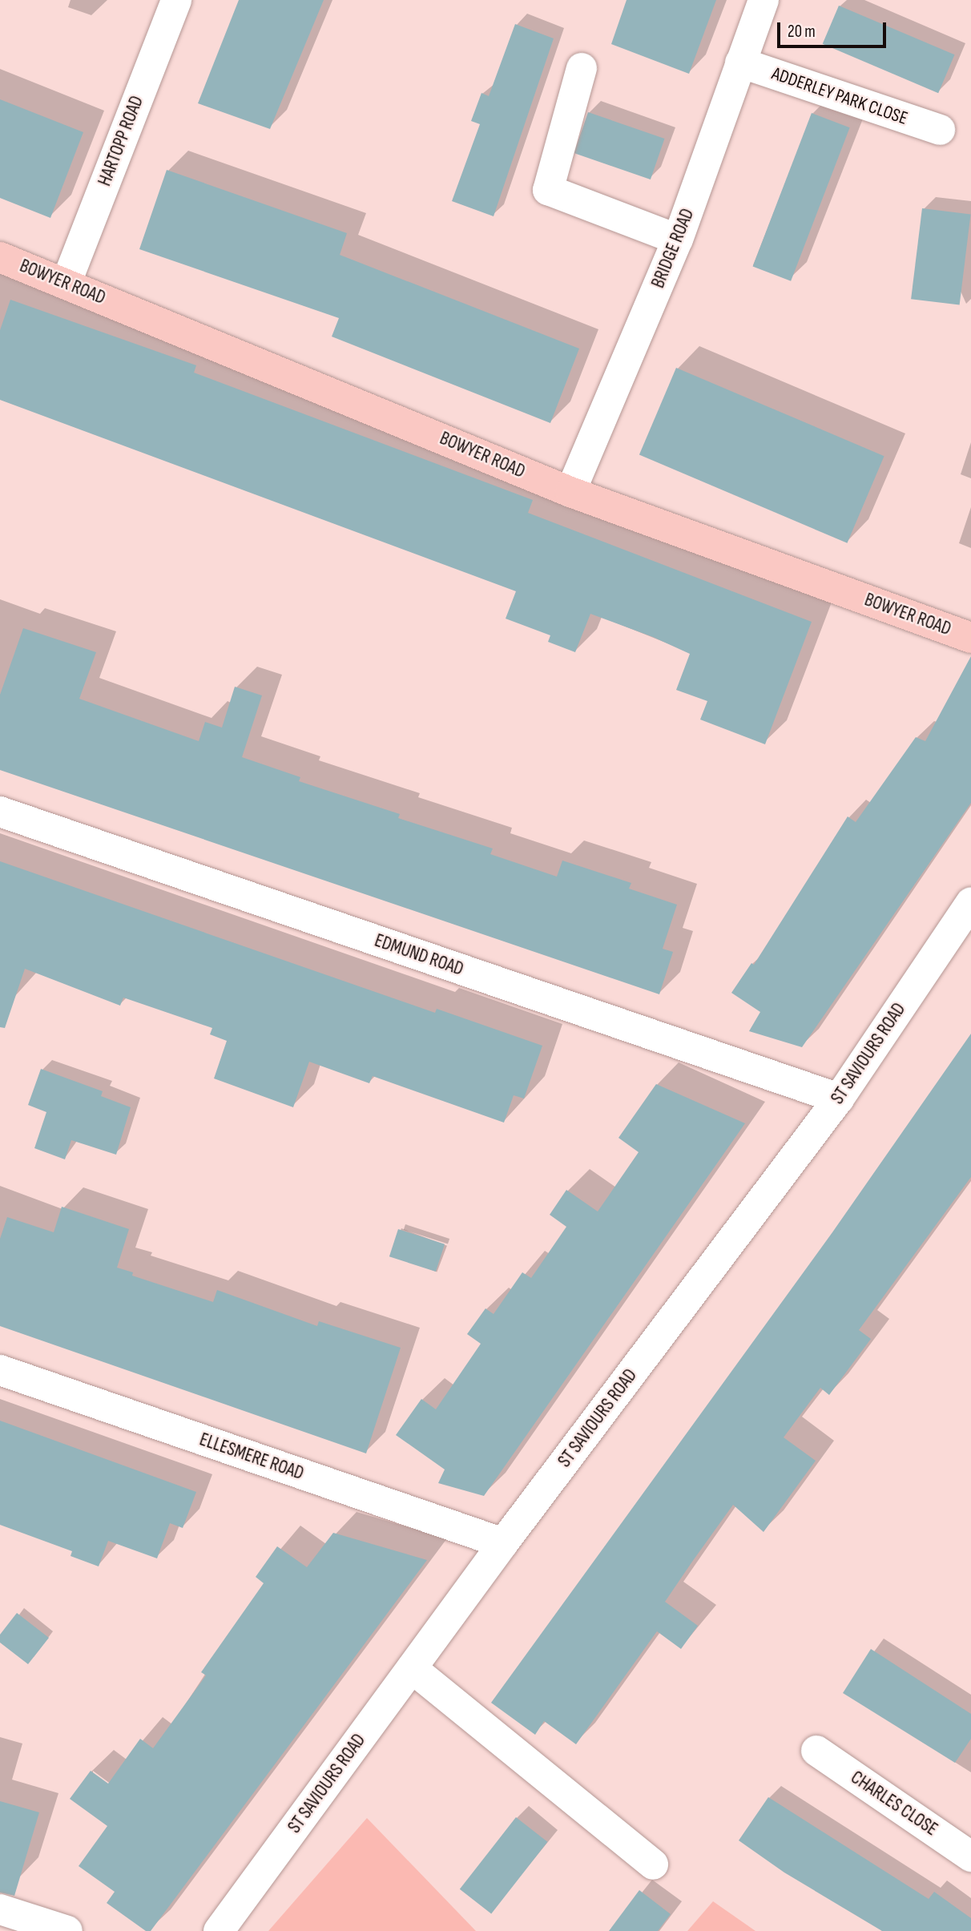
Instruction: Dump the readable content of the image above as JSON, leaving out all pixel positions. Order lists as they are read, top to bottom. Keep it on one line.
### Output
{"streets":{"main road":["BOWYER ROAD"],"street":["ADDERLEY PARK CLOSE","HARTOPP ROAD","BRIDGE ROAD","EDMUND ROAD","ST SAVIOURS ROAD","ELLESMERE ROAD","CHARLES CLOSE"]},"crossings":[["ADDERLEY PARK CLOSE","BRIDGE ROAD"],["HARTOPP ROAD","BOWYER ROAD"],["BRIDGE ROAD","BOWYER ROAD"],["EDMUND ROAD","ST SAVIOURS ROAD"],["ST SAVIOURS ROAD","ELLESMERE ROAD"]],"scale_bar":"20 m"}
